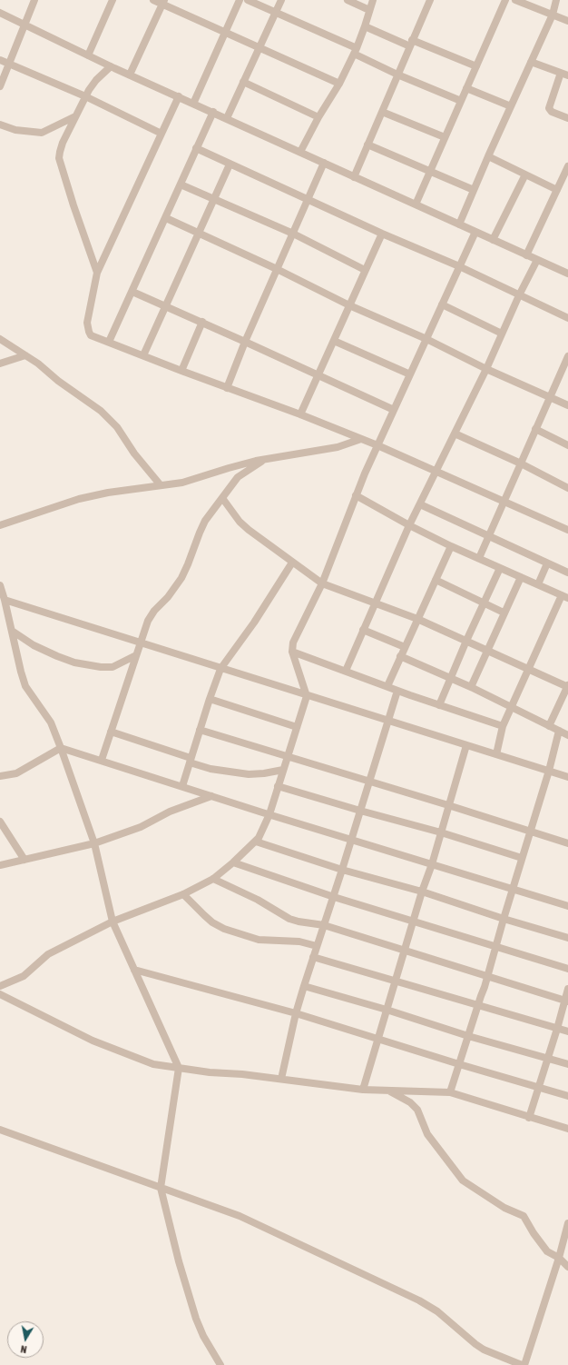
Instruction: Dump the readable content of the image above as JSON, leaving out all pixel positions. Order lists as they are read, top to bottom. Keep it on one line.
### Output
{"north":"bottom"}
